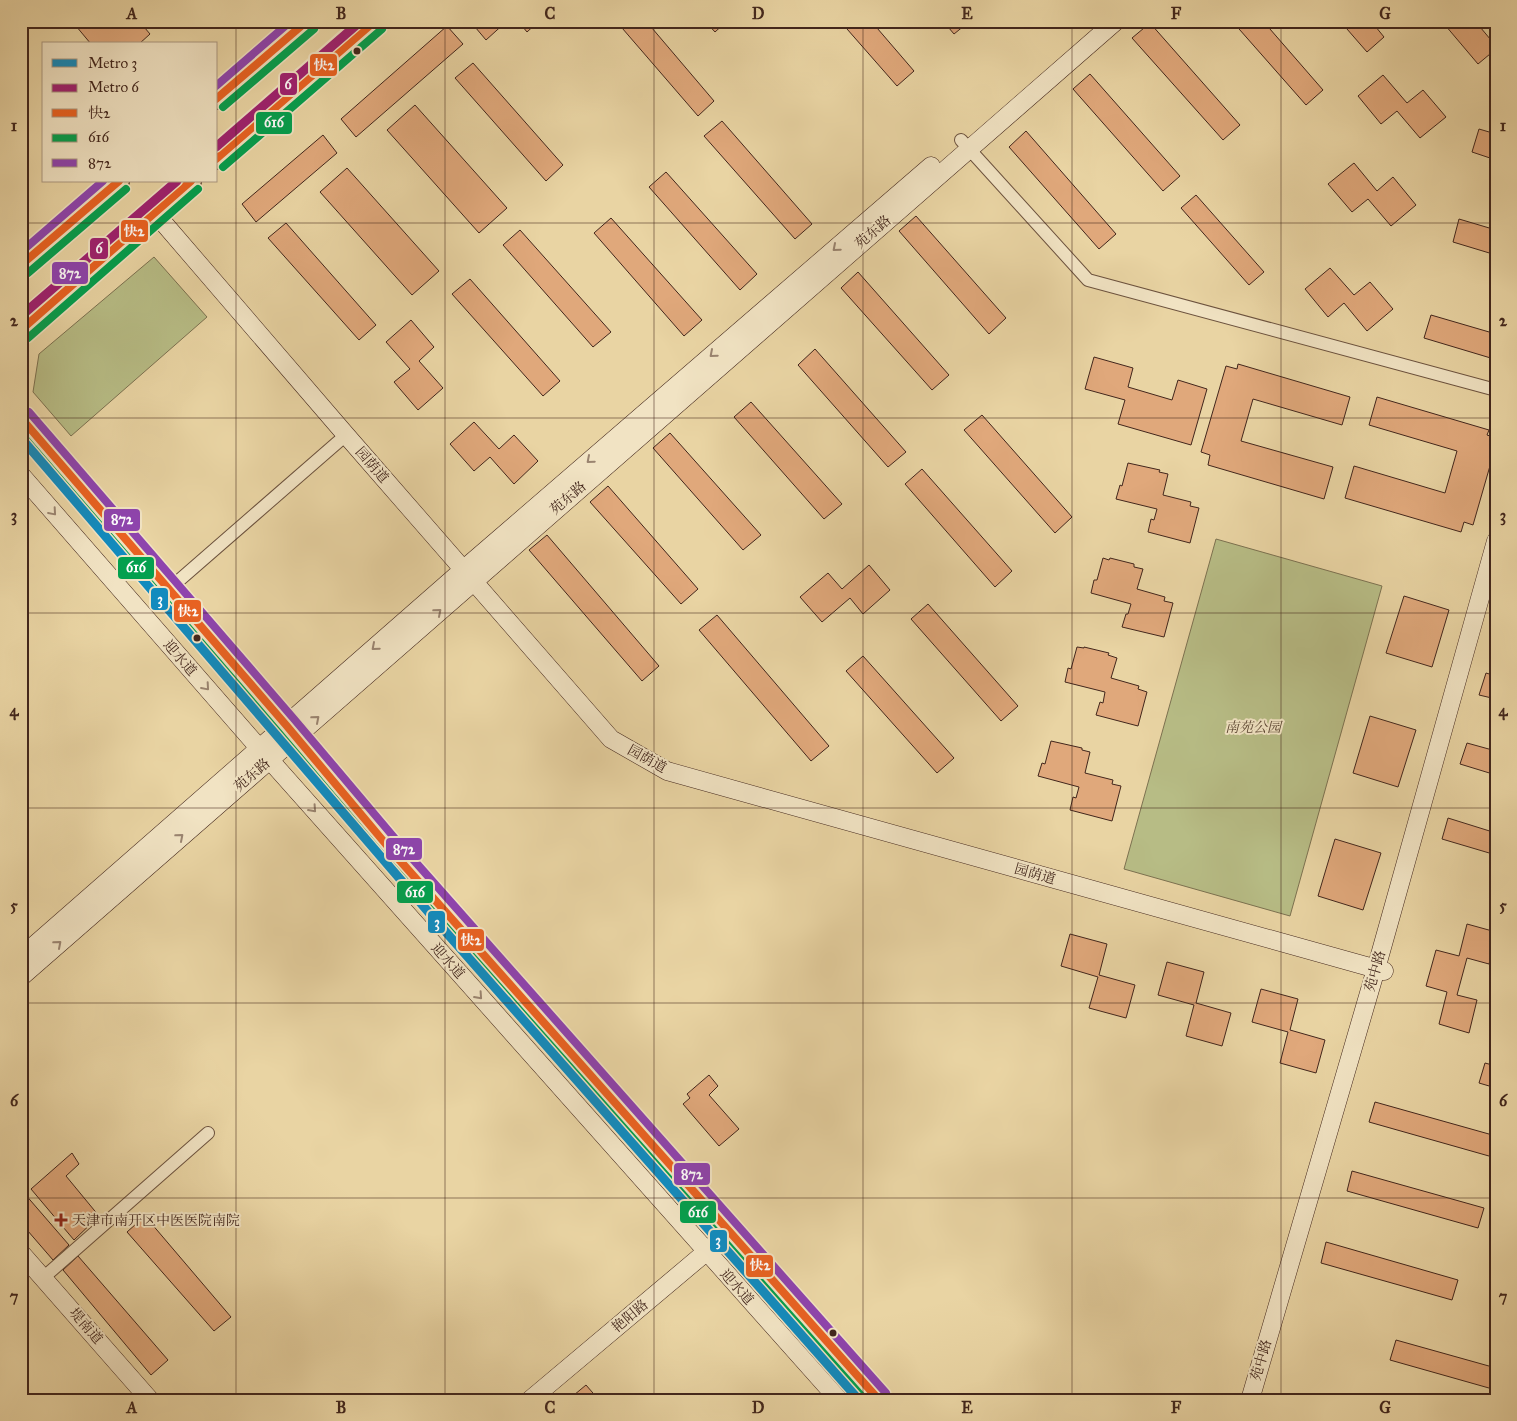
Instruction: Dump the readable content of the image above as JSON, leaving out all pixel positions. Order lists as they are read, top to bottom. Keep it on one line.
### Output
{"streets":{"street":["苑东路","园荫道","迎水道","苑中路","艳阳路","堤南道"]},"crossings":[["苑东路","园荫道"],["苑东路","迎水道"],["园荫道","苑中路"],["迎水道","艳阳路"]],"parks":["南苑公园"],"places":{"health":["天津市南开区中医医院南院"]},"lines":["metro line 6","transit line 快2","transit line 872","transit line 616","metro line 3"],"legend":["Metro 3","Metro 6","快2","616","872"],"grid":{"columns":["A","B","C","D","E","F","G"],"rows":["1","2","3","4","5","6","7"]}}
